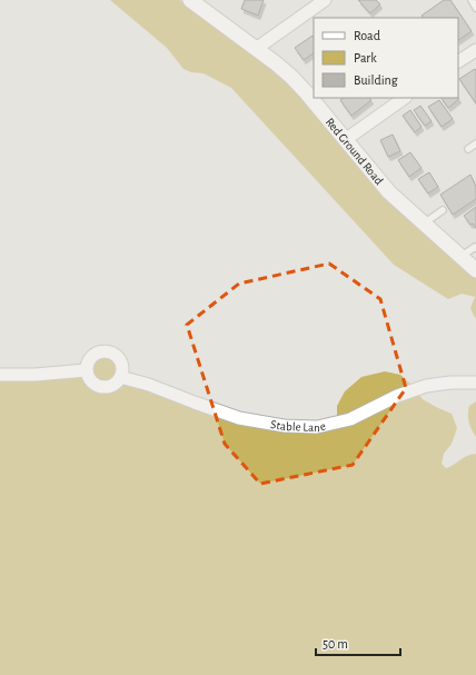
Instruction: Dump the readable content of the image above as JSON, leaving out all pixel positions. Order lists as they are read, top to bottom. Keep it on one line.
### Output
{"streets":{"street":["Red Ground Road","Stable Lane"]},"legend":["Road","Park","Building"],"scale_bar":"50 m"}
